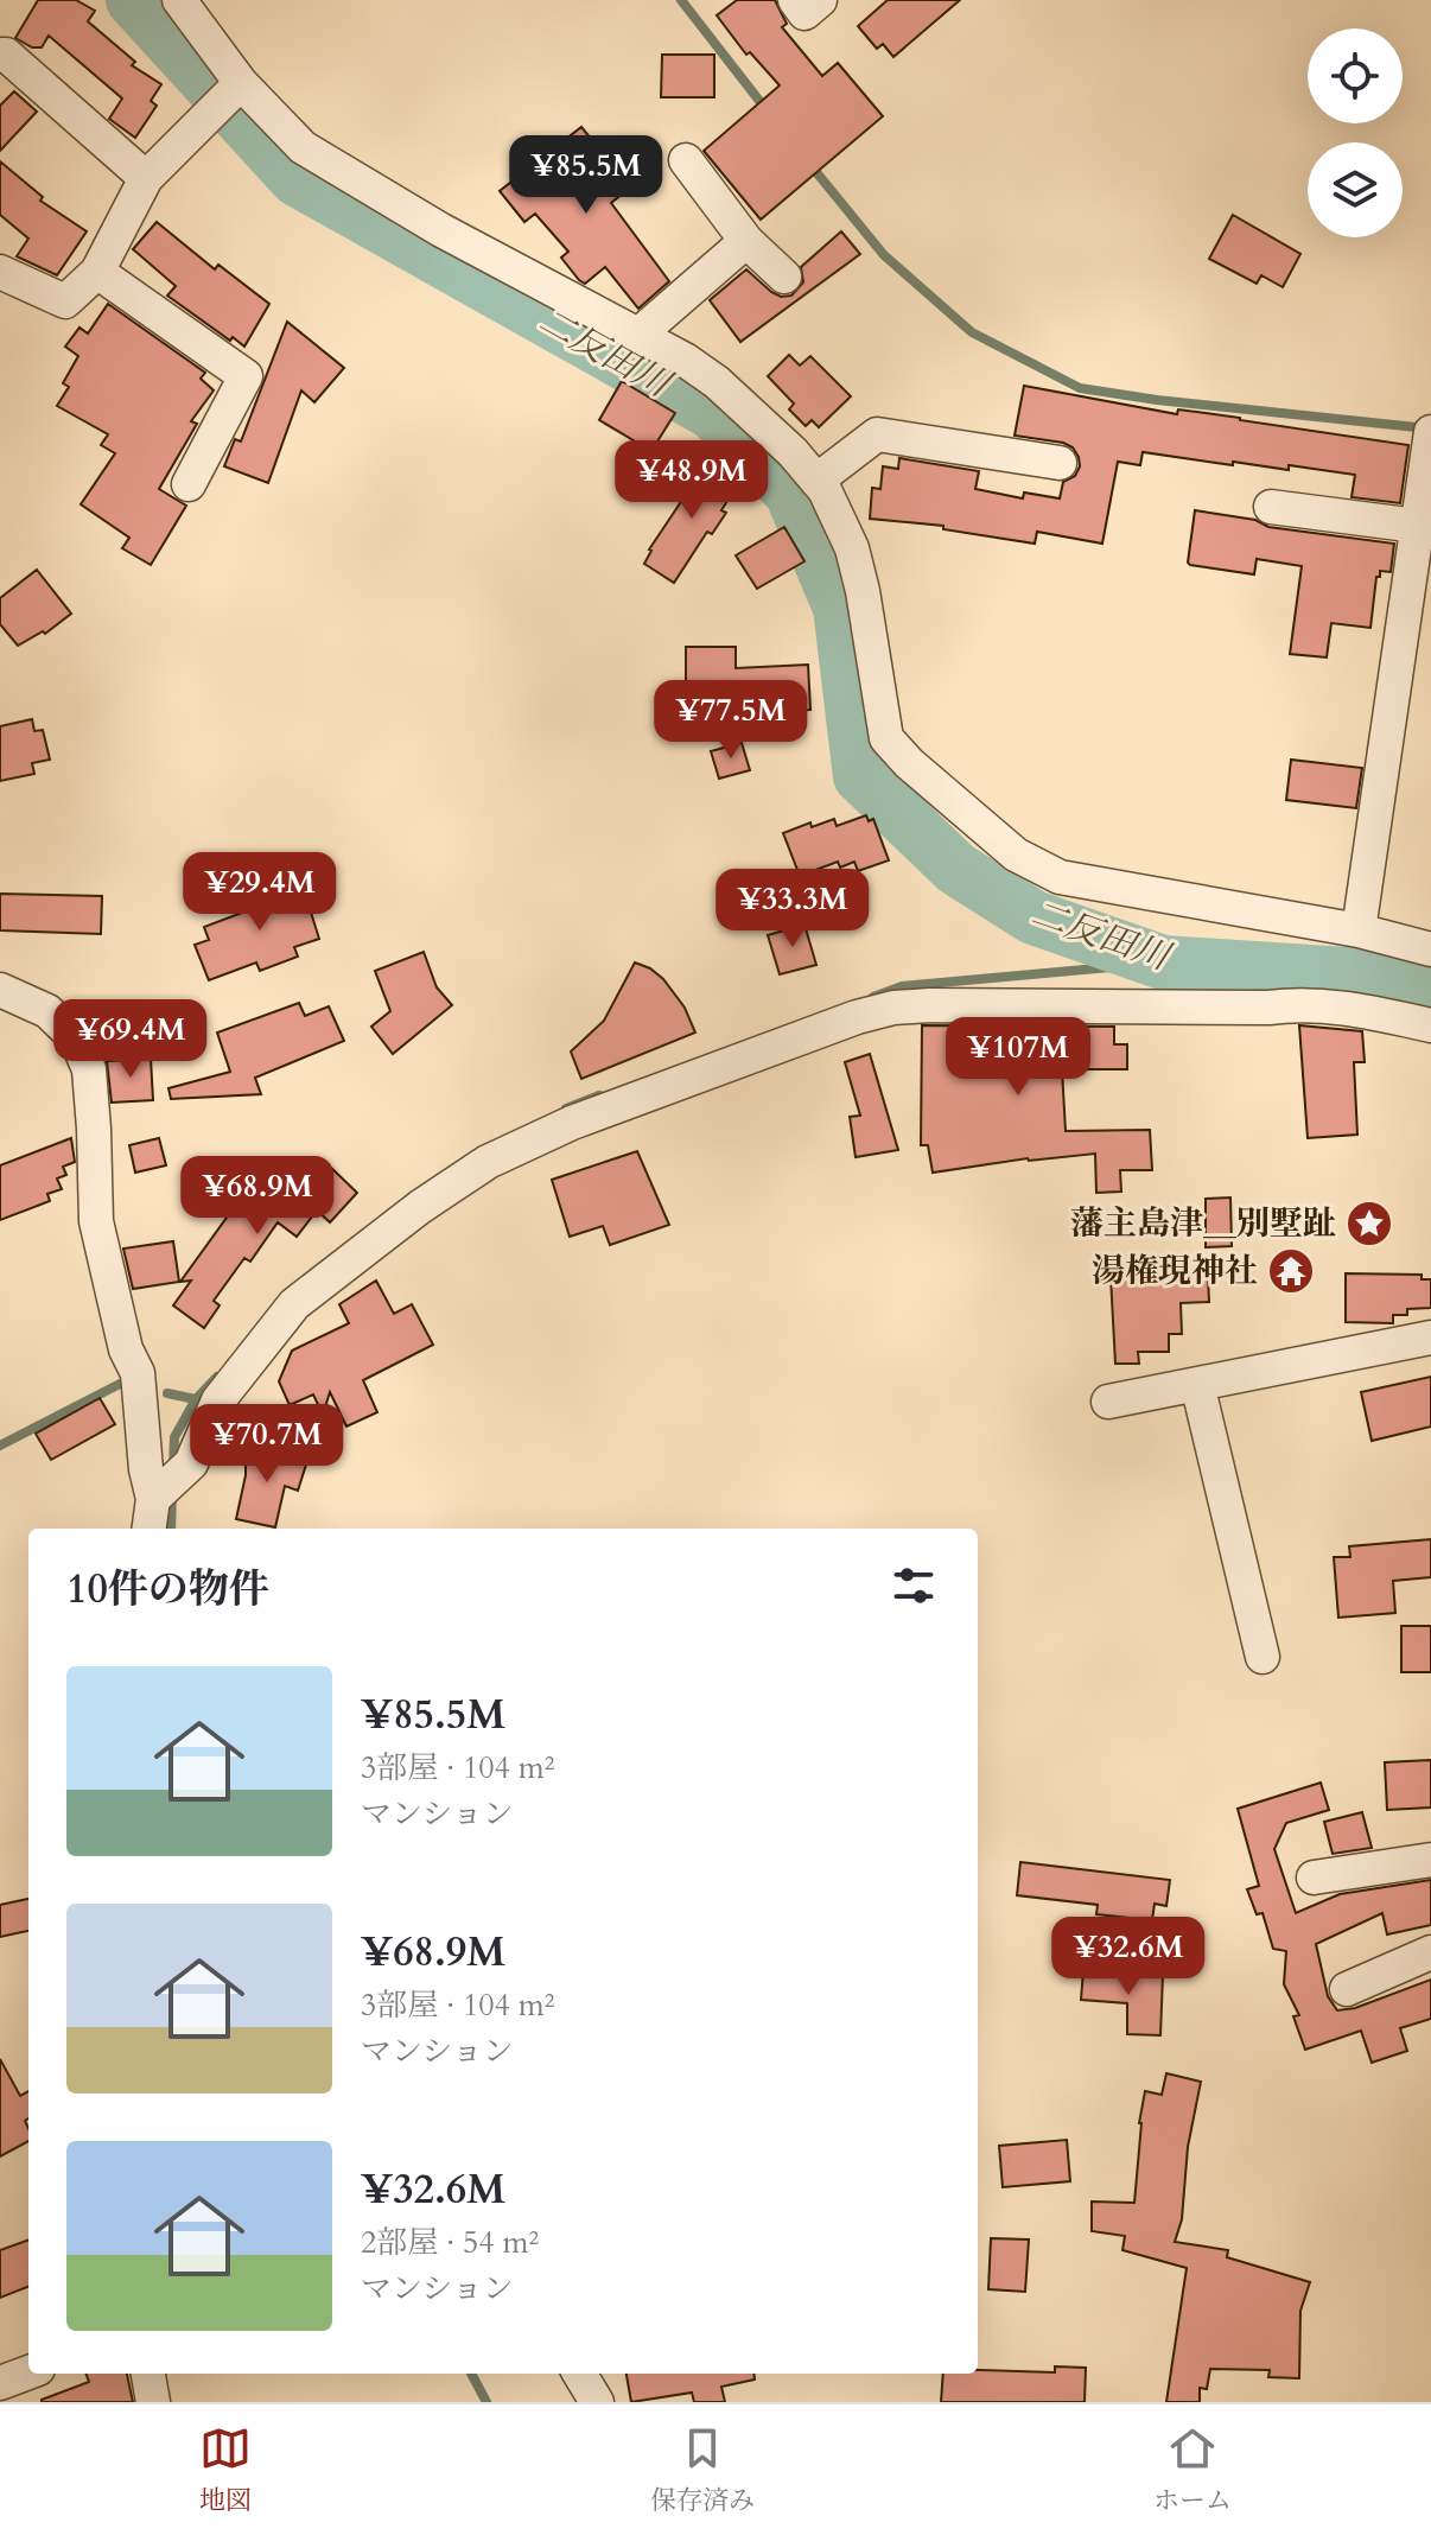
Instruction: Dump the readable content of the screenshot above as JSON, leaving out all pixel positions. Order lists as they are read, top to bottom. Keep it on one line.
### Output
{"water":["二反田川"],"places":{"place":["藩主島津＿別墅趾"],"temple":["湯権現神社"]},"page":{"price":["¥85.5M","¥48.9M","¥77.5M","¥29.4M","¥33.3M","¥69.4M","¥107M","¥68.9M","¥70.7M","¥32.6M"],"heading":"10件の物件","list":[{"name":"¥85.5M","note":"3部屋 · 104 m² · マンション"},{"name":"¥68.9M","note":"3部屋 · 104 m² · マンション"},{"name":"¥32.6M","note":"2部屋 · 54 m² · マンション"}],"tabs":["地図","保存済み","ホーム"]}}
